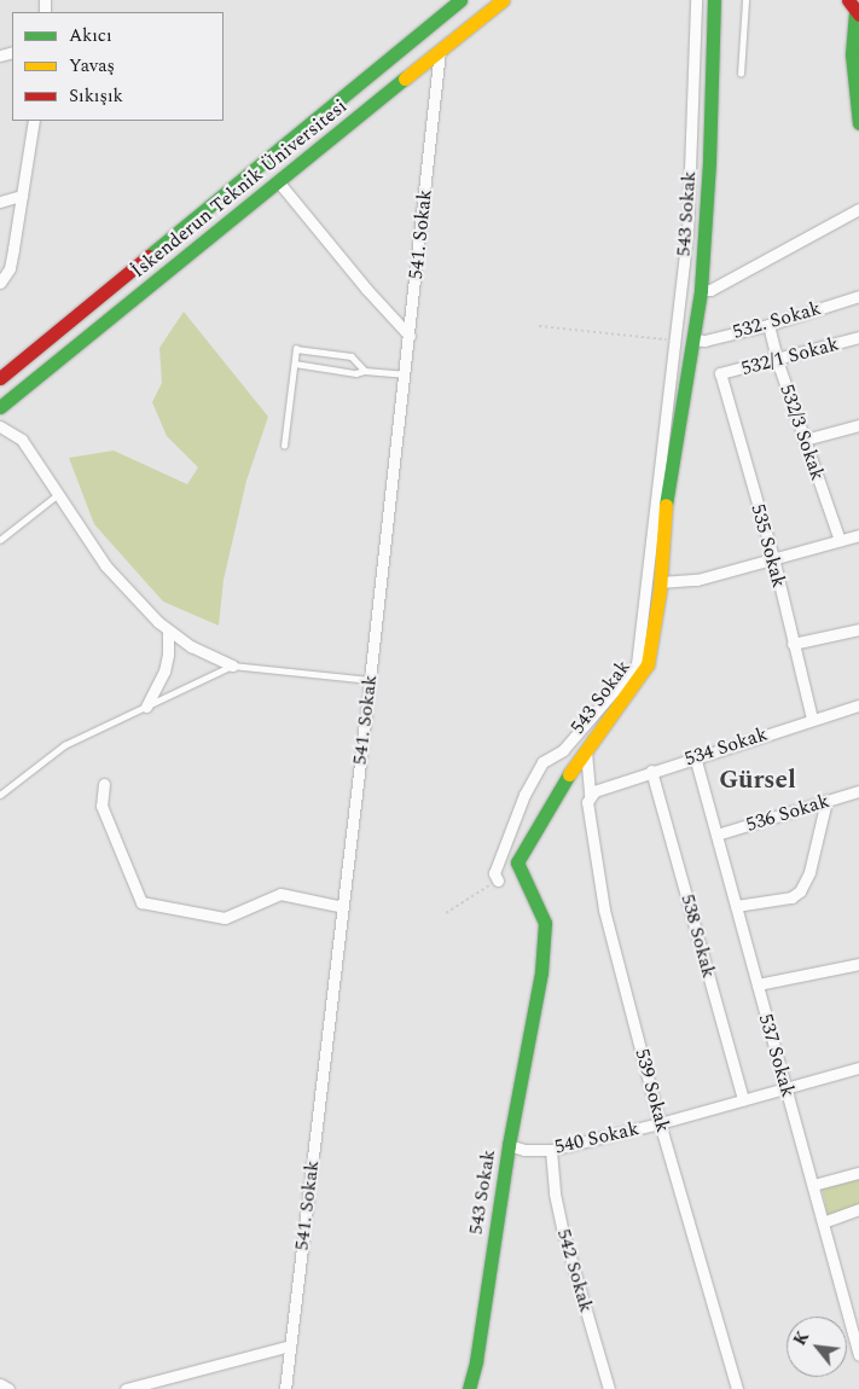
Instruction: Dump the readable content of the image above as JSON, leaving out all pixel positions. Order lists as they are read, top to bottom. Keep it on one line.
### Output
{"streets":{"street":["İskenderun Teknik Üniversitesi","543 Sokak","541. Sokak","532. Sokak","532/1 Sokak","532/3 Sokak","535 Sokak","534 Sokak","536 Sokak","538 Sokak","537 Sokak","539 Sokak","540 Sokak","542 Sokak"]},"crossings":[["İskenderun Teknik Üniversitesi","541. Sokak"],["543 Sokak","532. Sokak"],["543 Sokak","539 Sokak"],["543 Sokak","540 Sokak"],["532. Sokak","532/3 Sokak"],["532/1 Sokak","532/3 Sokak"],["532/1 Sokak","535 Sokak"],["535 Sokak","534 Sokak"],["534 Sokak","538 Sokak"],["534 Sokak","537 Sokak"],["534 Sokak","539 Sokak"],["536 Sokak","537 Sokak"],["538 Sokak","540 Sokak"],["537 Sokak","540 Sokak"],["539 Sokak","540 Sokak"],["540 Sokak","542 Sokak"]],"districts":["Gürsel"],"legend":["Akıcı","Yavaş","Sıkışık"],"north":"top left"}
